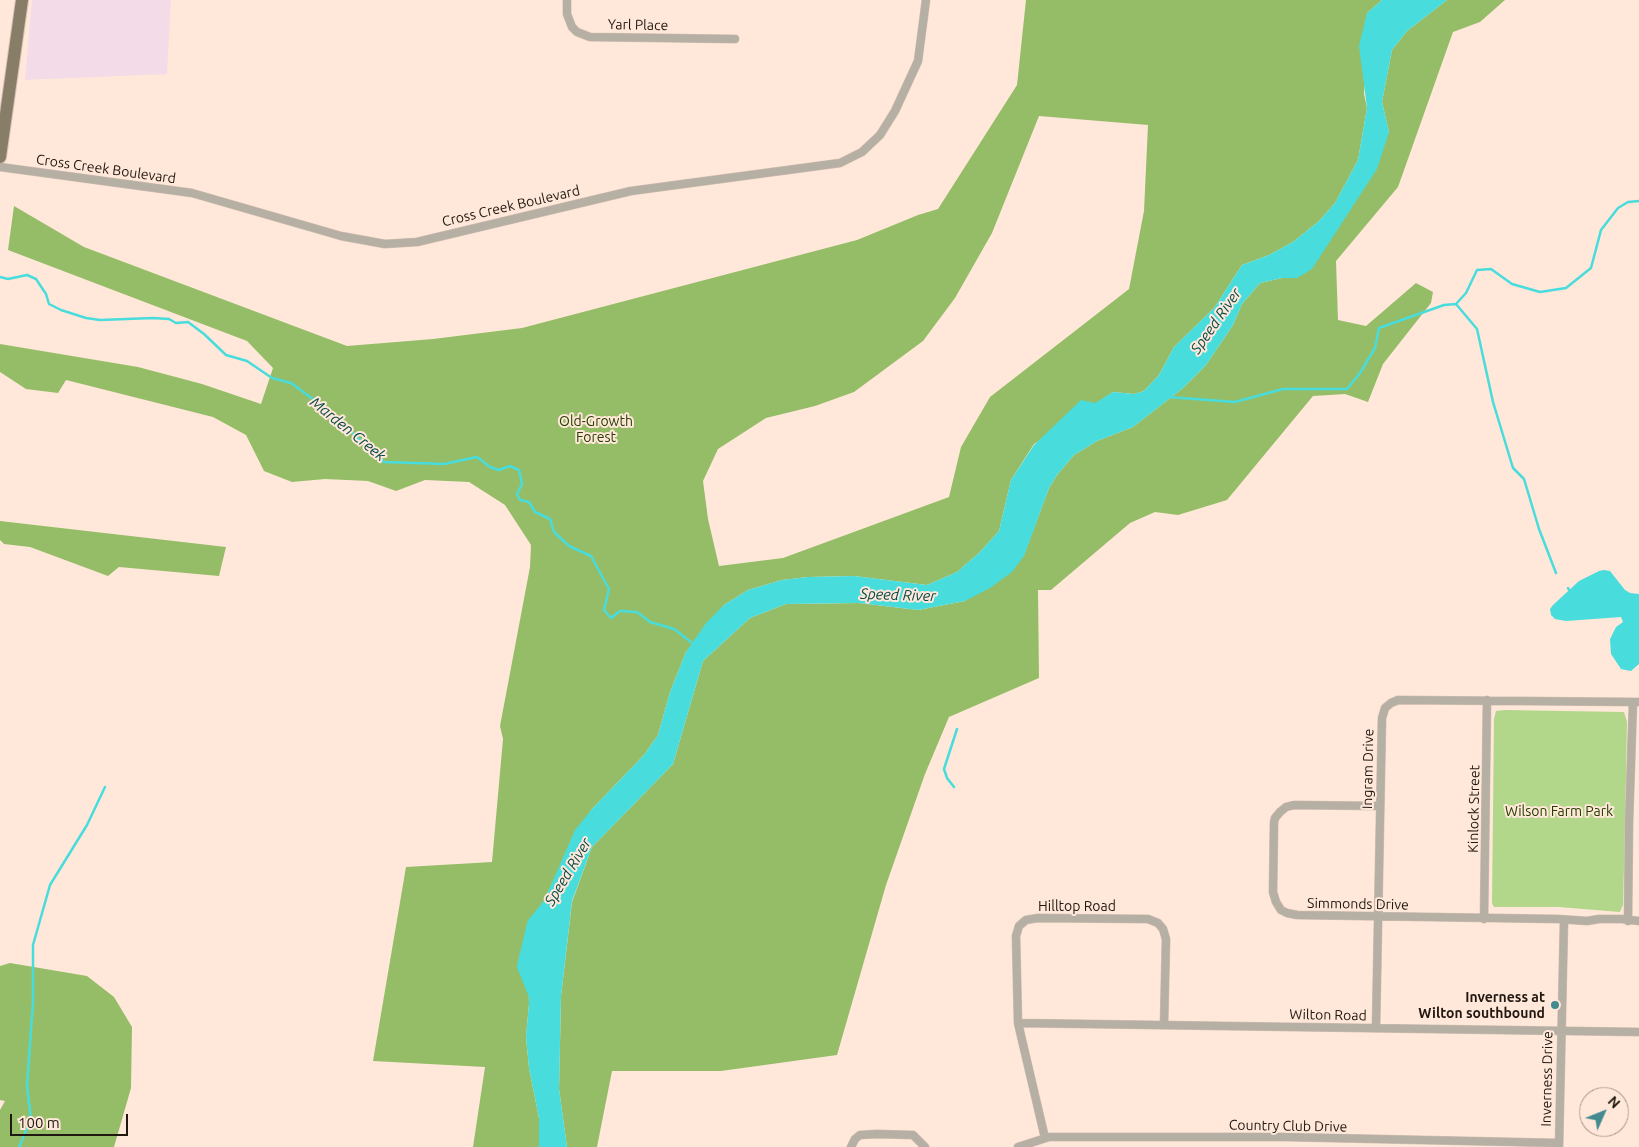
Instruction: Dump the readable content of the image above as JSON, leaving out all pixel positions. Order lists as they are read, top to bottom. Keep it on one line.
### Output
{"streets":{"street":["Yarl Place","Cross Creek Boulevard","Ingram Drive","Kinlock Street","Simmonds Drive","Hilltop Road","Wilton Road","Inverness Drive","Country Club Drive"]},"crossings":[["Ingram Drive","Kinlock Street"],["Ingram Drive","Simmonds Drive"],["Ingram Drive","Wilton Road"],["Kinlock Street","Simmonds Drive"],["Simmonds Drive","Inverness Drive"],["Hilltop Road","Wilton Road"],["Hilltop Road","Country Club Drive"],["Wilton Road","Inverness Drive"],["Inverness Drive","Country Club Drive"]],"water":["Speed River","Marden Creek"],"parks":["Old-Growth Forest","Wilson Farm Park"],"places":["Inverness at Wilton southbound"],"scale_bar":"100 m","north":"top right"}
